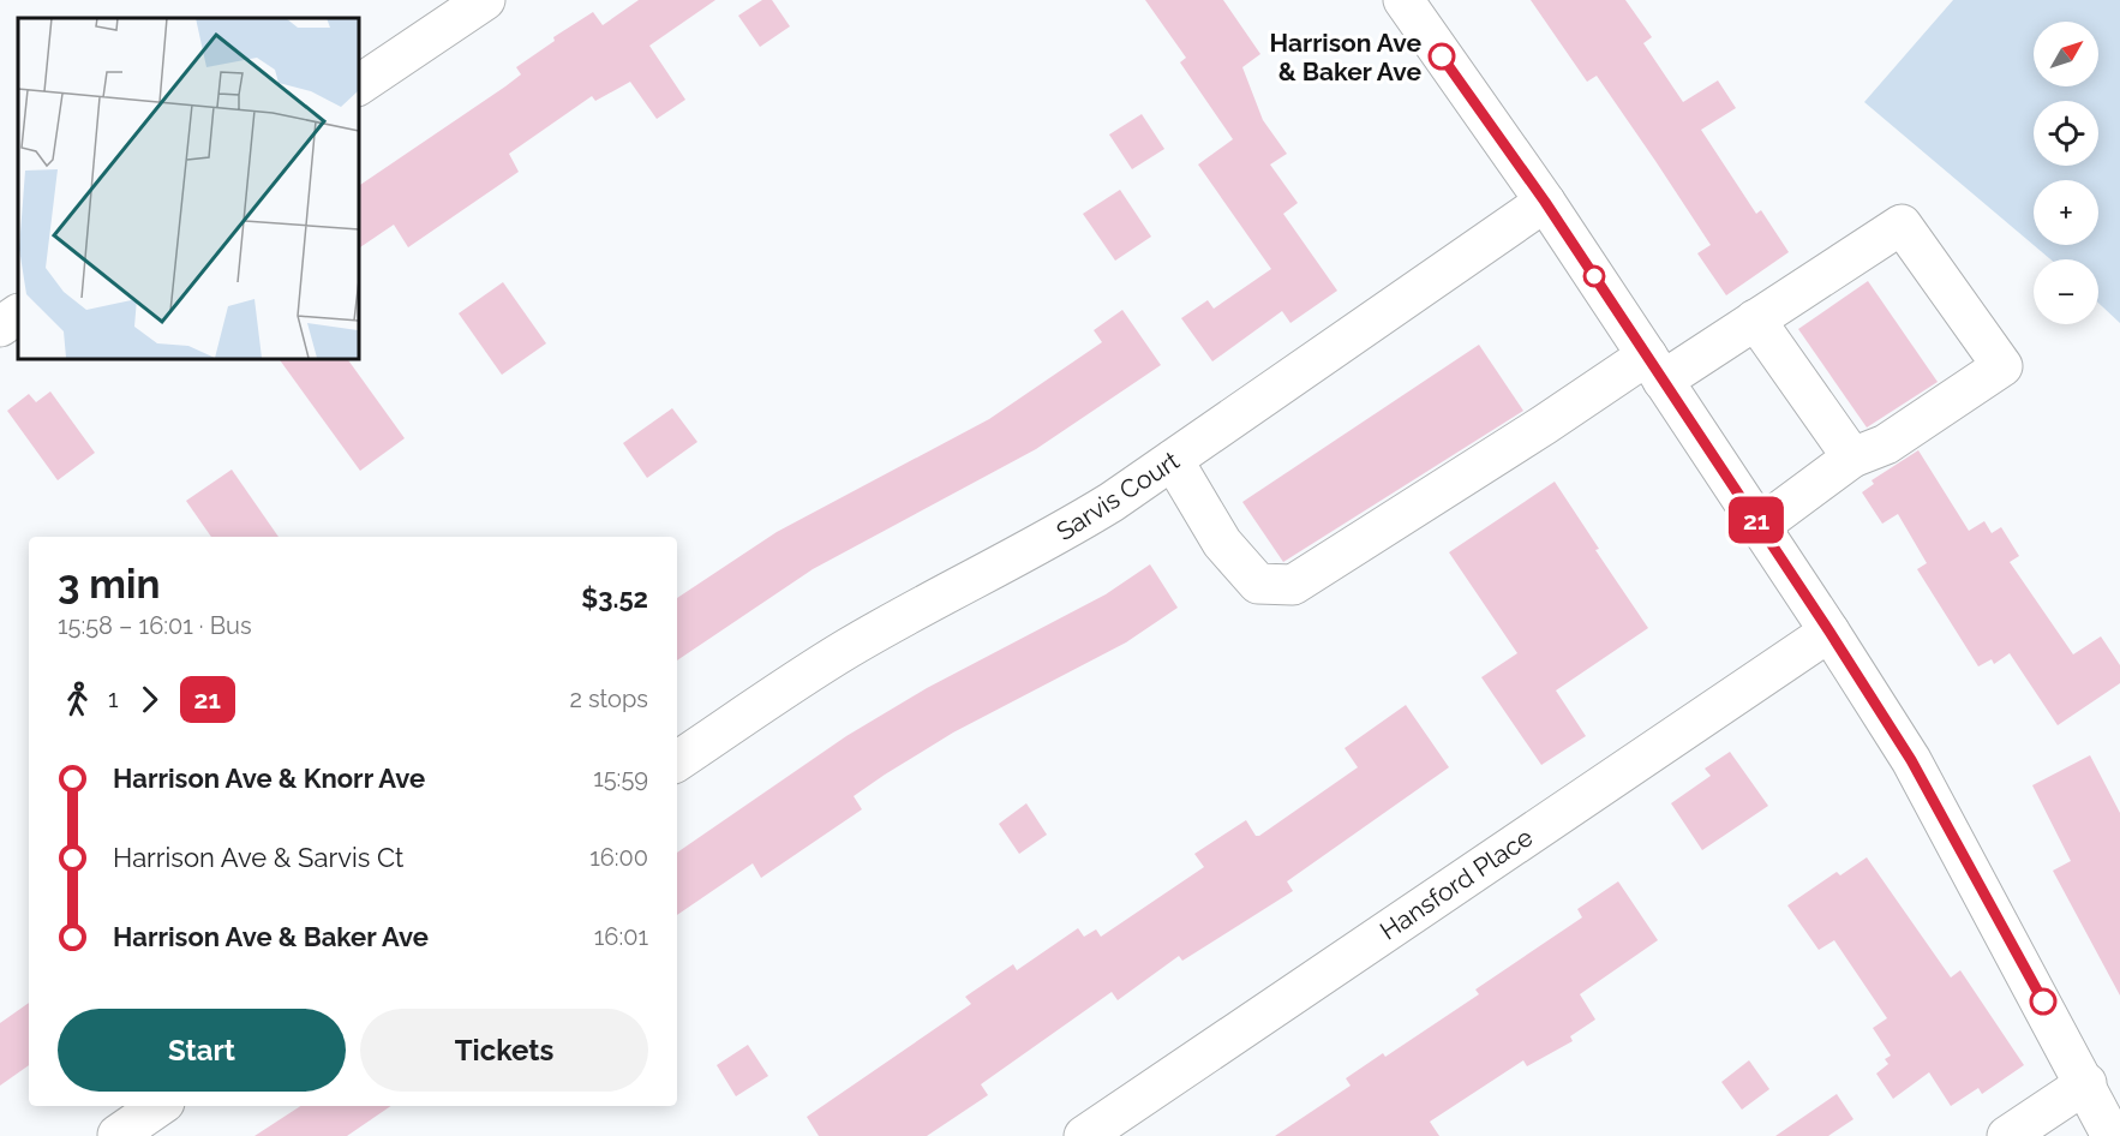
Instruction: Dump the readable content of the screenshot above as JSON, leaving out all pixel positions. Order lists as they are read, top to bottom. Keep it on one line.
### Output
{"streets":{"street":["Sarvis Court","Hansford Place"]},"places":["Harrison Ave & Baker Ave"],"lines":["bus line 21"],"north":"top right","page":{"on_map":"21","map_buttons":["+","−"],"heading":["3 min","15:58 – 16:01 · Bus","$3.52"],"legs":["1","21","2 stops"],"list":[{"name":"Harrison Ave & Knorr Ave","value":"15:59"},{"name":"Harrison Ave & Sarvis Ct","value":"16:00"},{"name":"Harrison Ave & Baker Ave","value":"16:01"}],"buttons":["Start","Tickets"]}}
